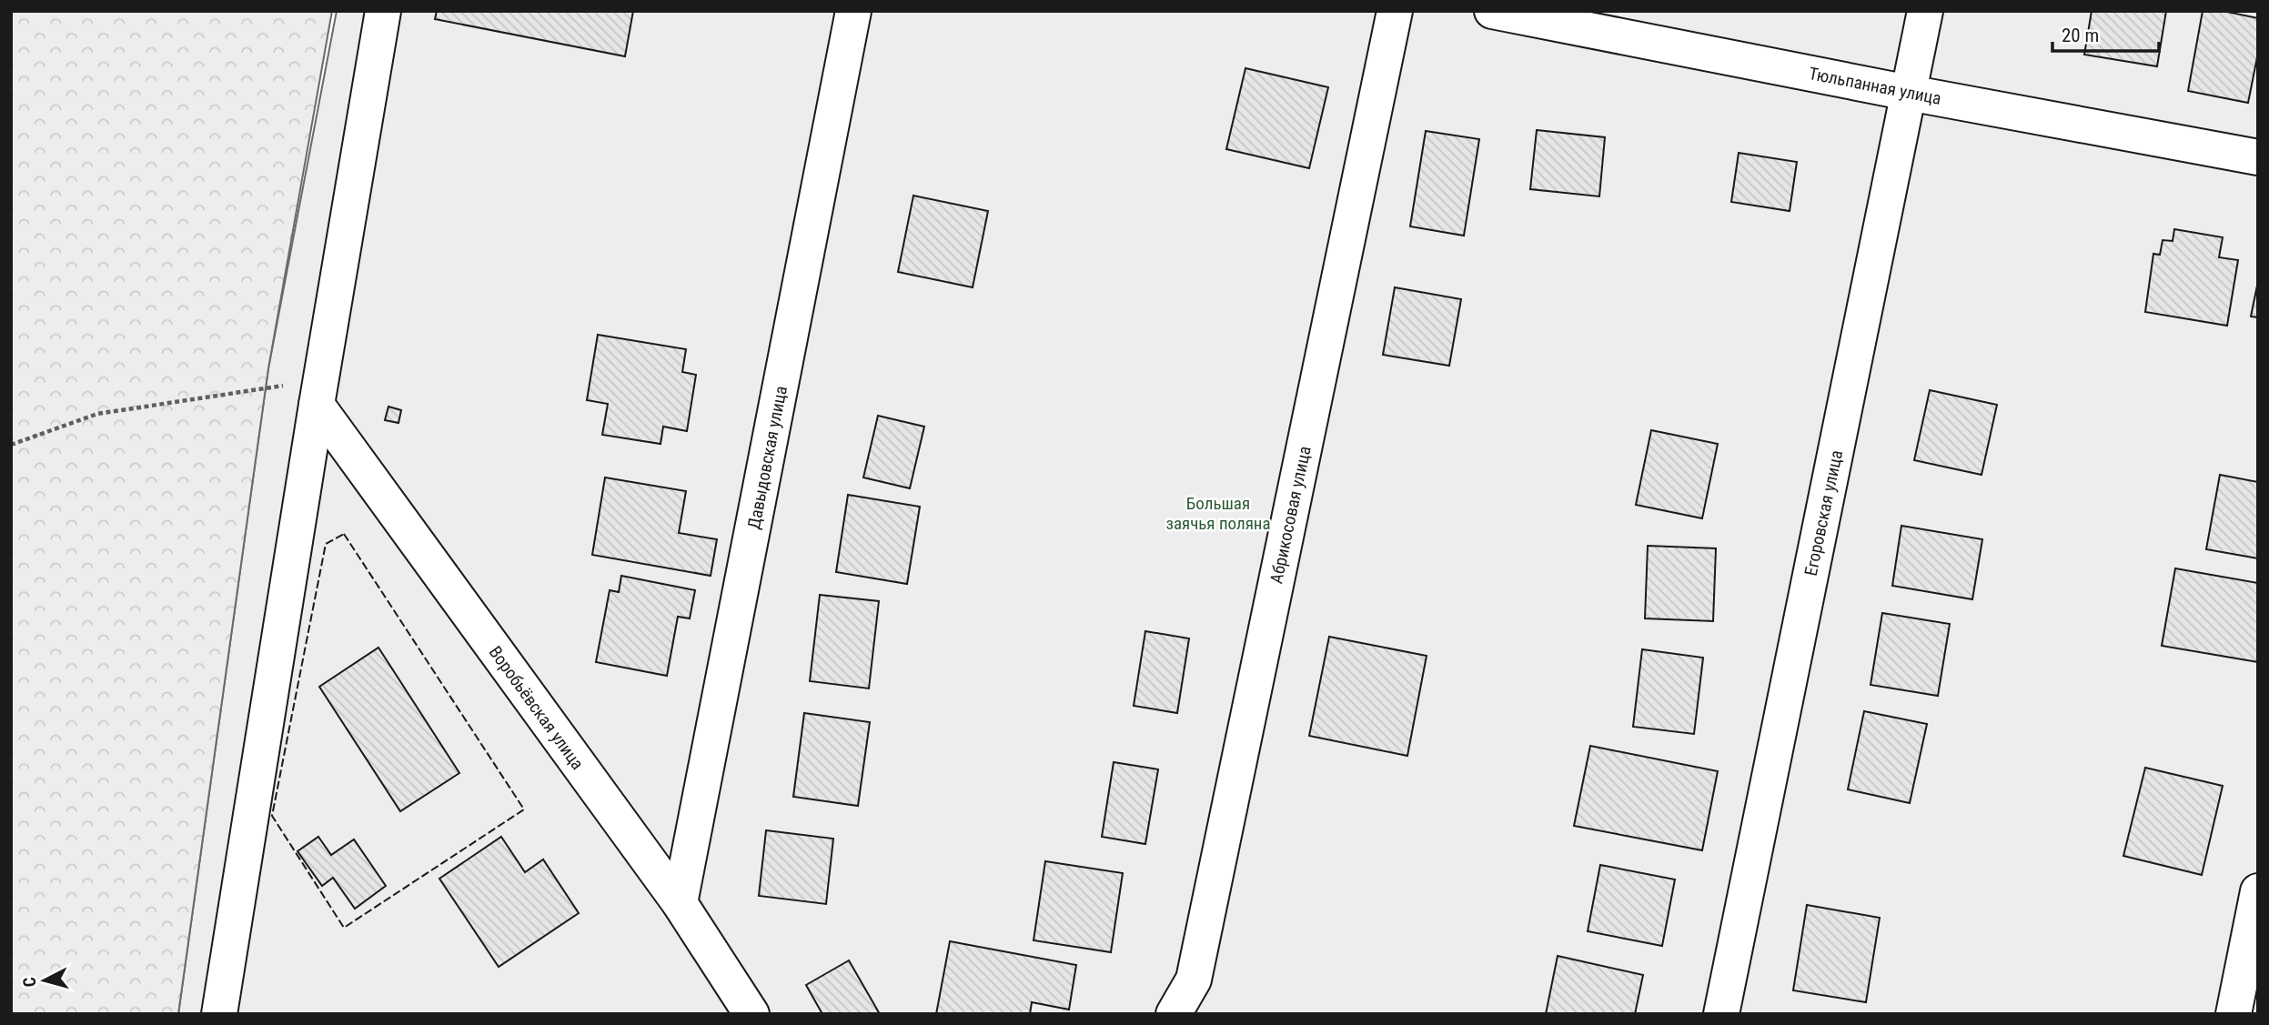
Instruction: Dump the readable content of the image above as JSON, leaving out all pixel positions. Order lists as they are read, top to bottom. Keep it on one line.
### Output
{"streets":{"street":["Тюльпанная улица","Давыдовская улица","Егоровская улица","Абрикосовая улица","Воробьёвская улица"]},"crossings":[["Тюльпанная улица","Егоровская улица"],["Давыдовская улица","Воробьёвская улица"]],"parks":["Большая заячья поляна"],"scale_bar":"20 m","north":"left"}
